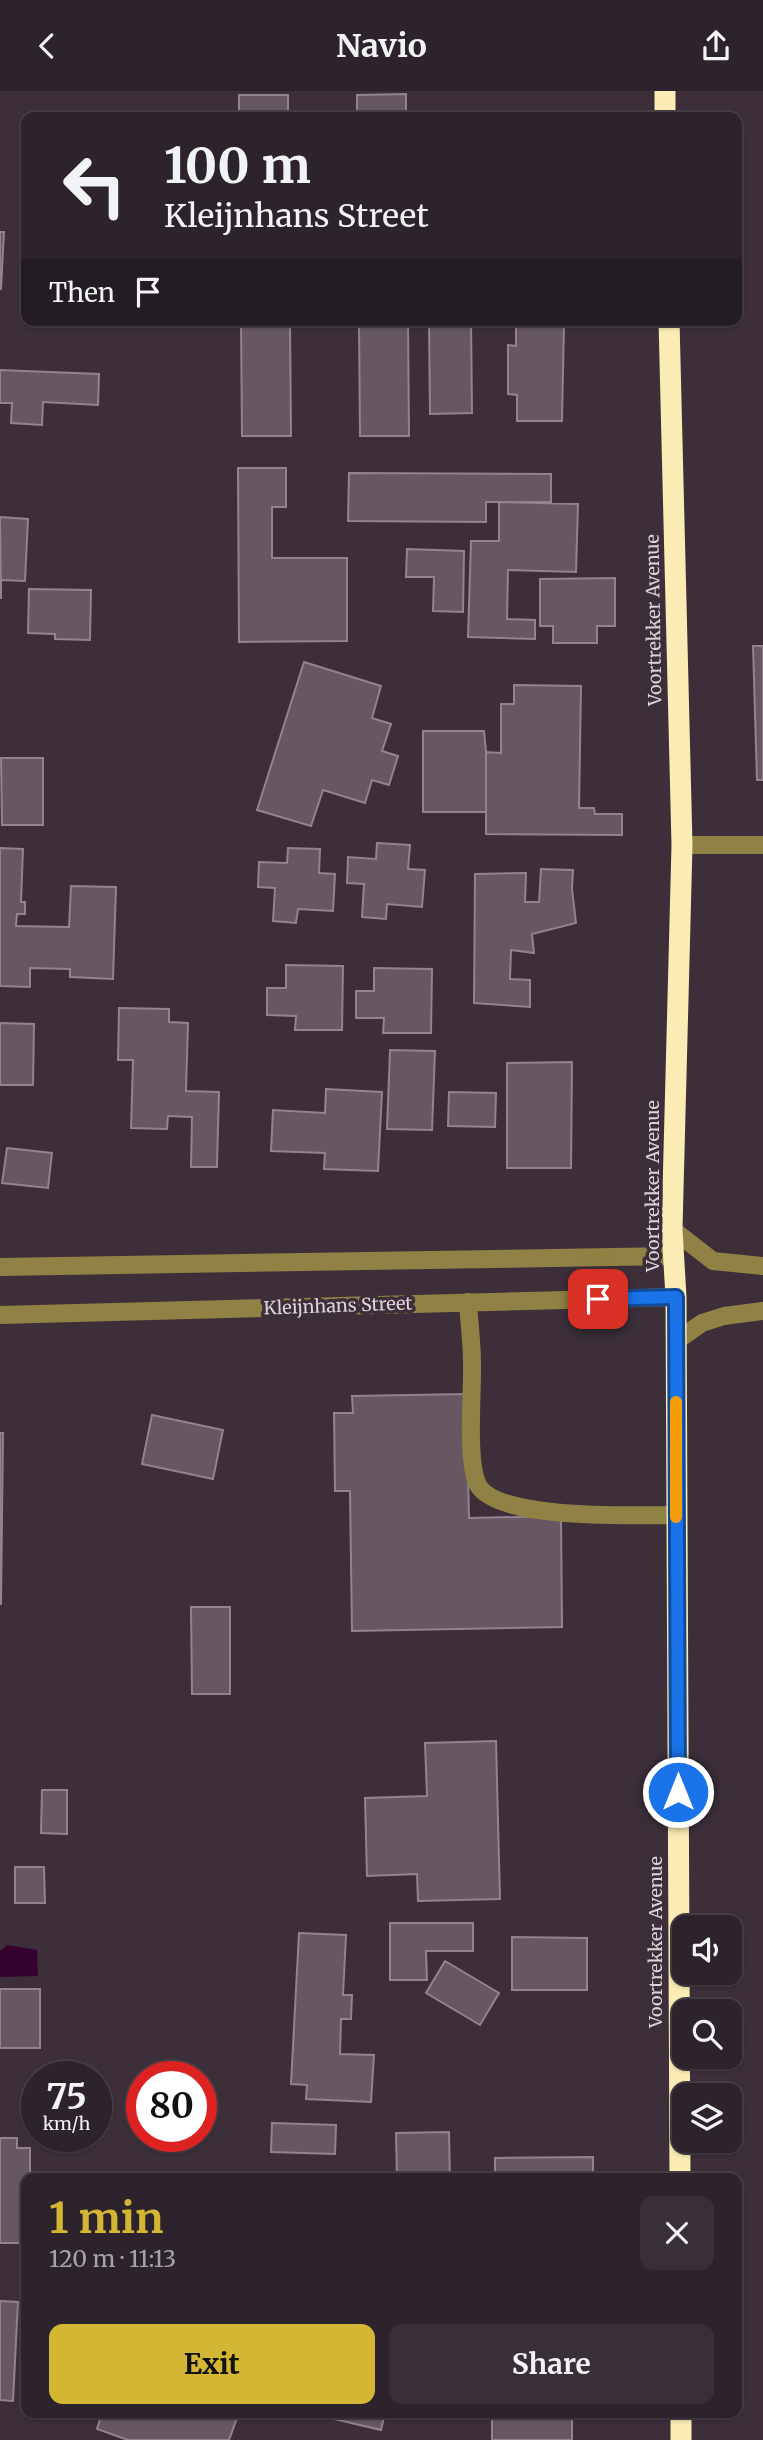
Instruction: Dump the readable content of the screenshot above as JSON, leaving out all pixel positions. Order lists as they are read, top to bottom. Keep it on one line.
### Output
{"streets":{"highway":["Voortrekker Avenue"],"street":["Kleijnhans Street"]},"crossings":[["Voortrekker Avenue","Kleijnhans Street"]],"page":{"header":"Navio","turn":["100 m","Kleijnhans Street"],"then":"Then","speed":"75 km/h","limit":"80","heading":["1 min","120 m · 11:13"],"buttons":["Exit","Share"]}}
